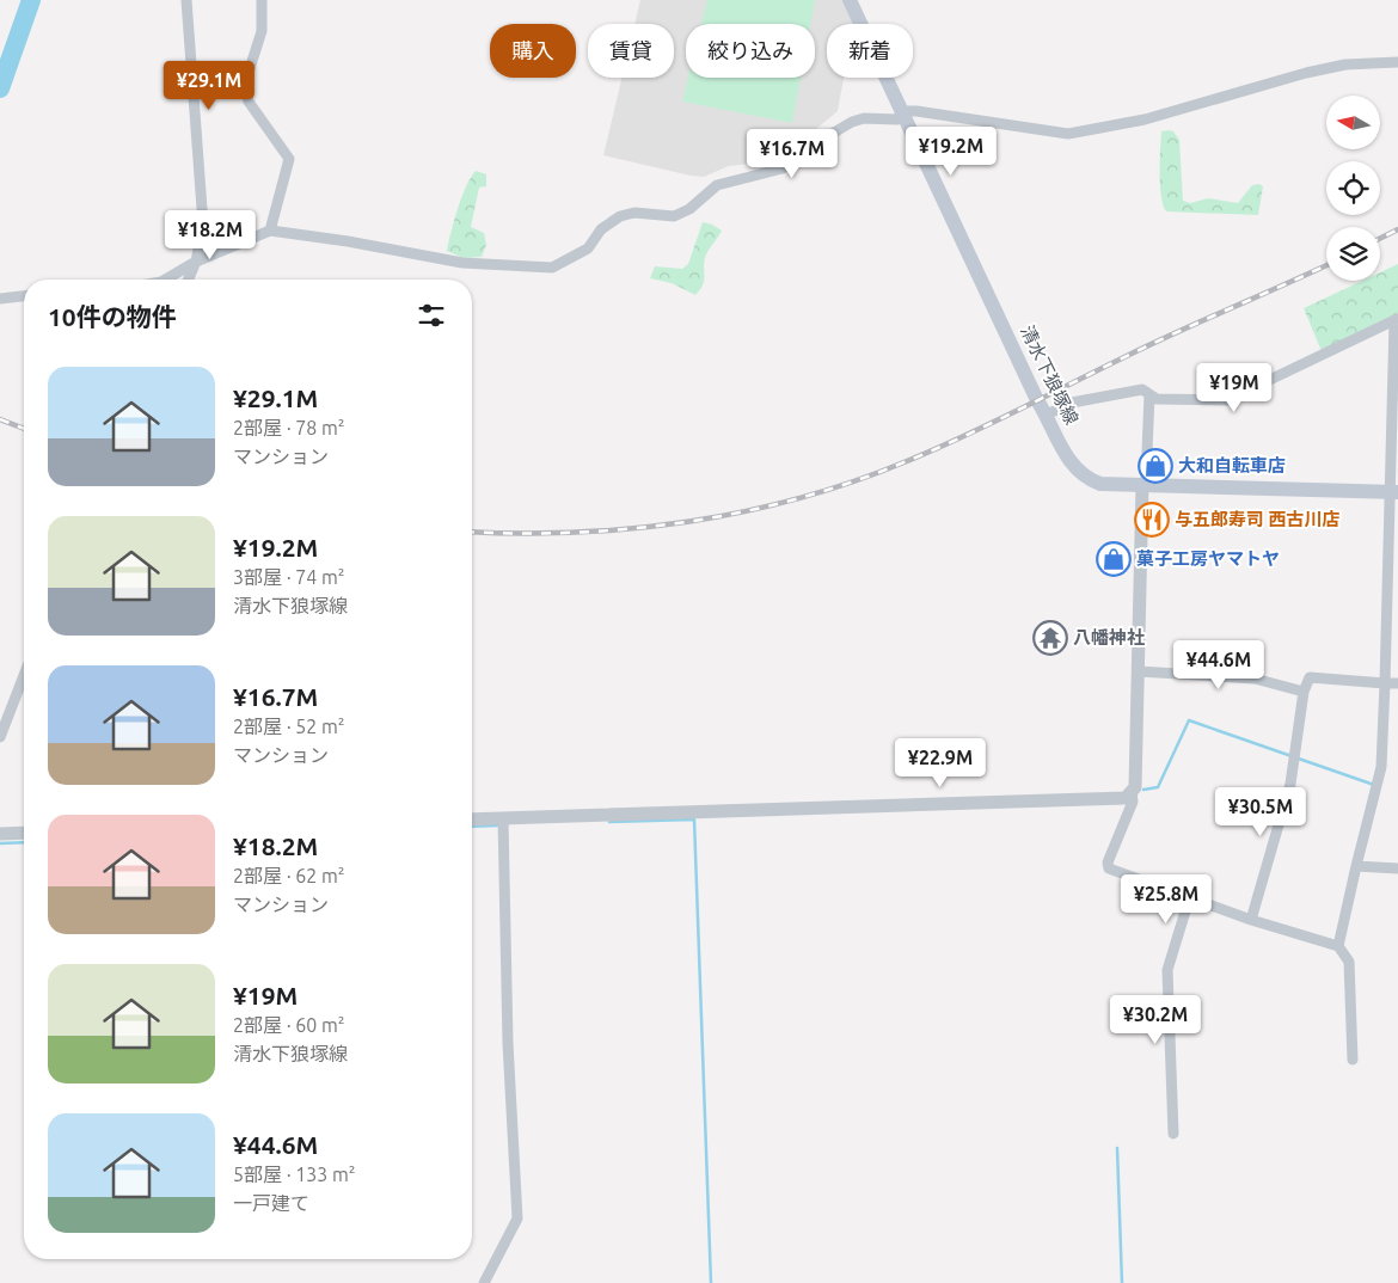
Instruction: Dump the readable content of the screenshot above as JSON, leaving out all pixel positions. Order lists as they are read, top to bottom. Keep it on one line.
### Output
{"streets":{"main road":["清水下狼塚線"]},"places":{"shop":["大和自転車店","菓子工房ヤマトヤ"],"restaurant":["与五郎寿司 西古川店"],"temple":["八幡神社"]},"north":"left","page":{"chip":["購入","賃貸","絞り込み","新着"],"price":["¥29.1M","¥19.2M","¥16.7M","¥18.2M","¥19M","¥44.6M","¥22.9M","¥30.5M","¥25.8M","¥30.2M"],"heading":"10件の物件","list":[{"name":"¥29.1M","note":"2部屋 · 78 m² · マンション"},{"name":"¥19.2M","note":"3部屋 · 74 m² · 清水下狼塚線"},{"name":"¥16.7M","note":"2部屋 · 52 m² · マンション"},{"name":"¥18.2M","note":"2部屋 · 62 m² · マンション"},{"name":"¥19M","note":"2部屋 · 60 m² · 清水下狼塚線"},{"name":"¥44.6M","note":"5部屋 · 133 m² · 一戸建て"}]}}
